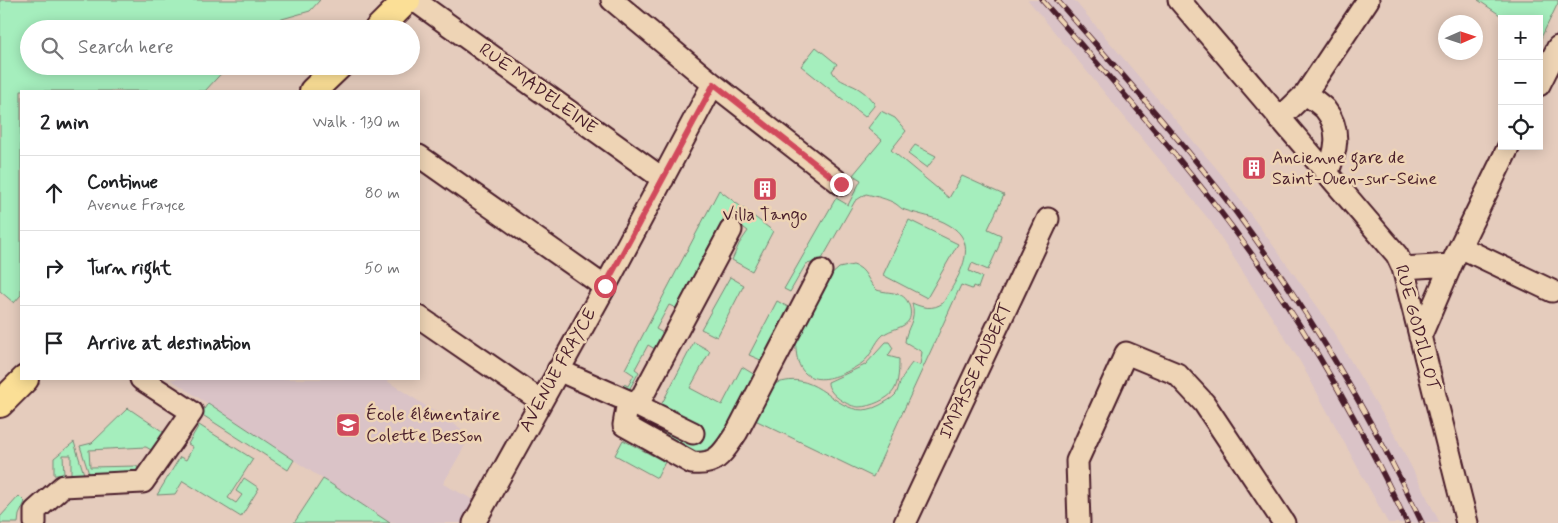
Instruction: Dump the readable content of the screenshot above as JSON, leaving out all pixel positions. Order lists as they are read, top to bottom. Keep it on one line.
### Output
{"streets":{"street":["RUE MADELEINE","RUE GODILLOT","AVENUE FRAYCE","IMPASSE AUBERT"]},"crossings":[["RUE MADELEINE","AVENUE FRAYCE"]],"places":{"building":["Ancienne gare de Saint-Ouen-sur-Seine","Villa Tango"],"school or university":["École élémentaire Colette Besson"]},"north":"right","page":{"map_buttons":["+","−"],"search":"Search here","heading":["2 min","Walk · 130 m"],"list":[["Continue","Avenue Frayce","80 m"],["Turn right","50 m"],"Arrive at destination"]}}
